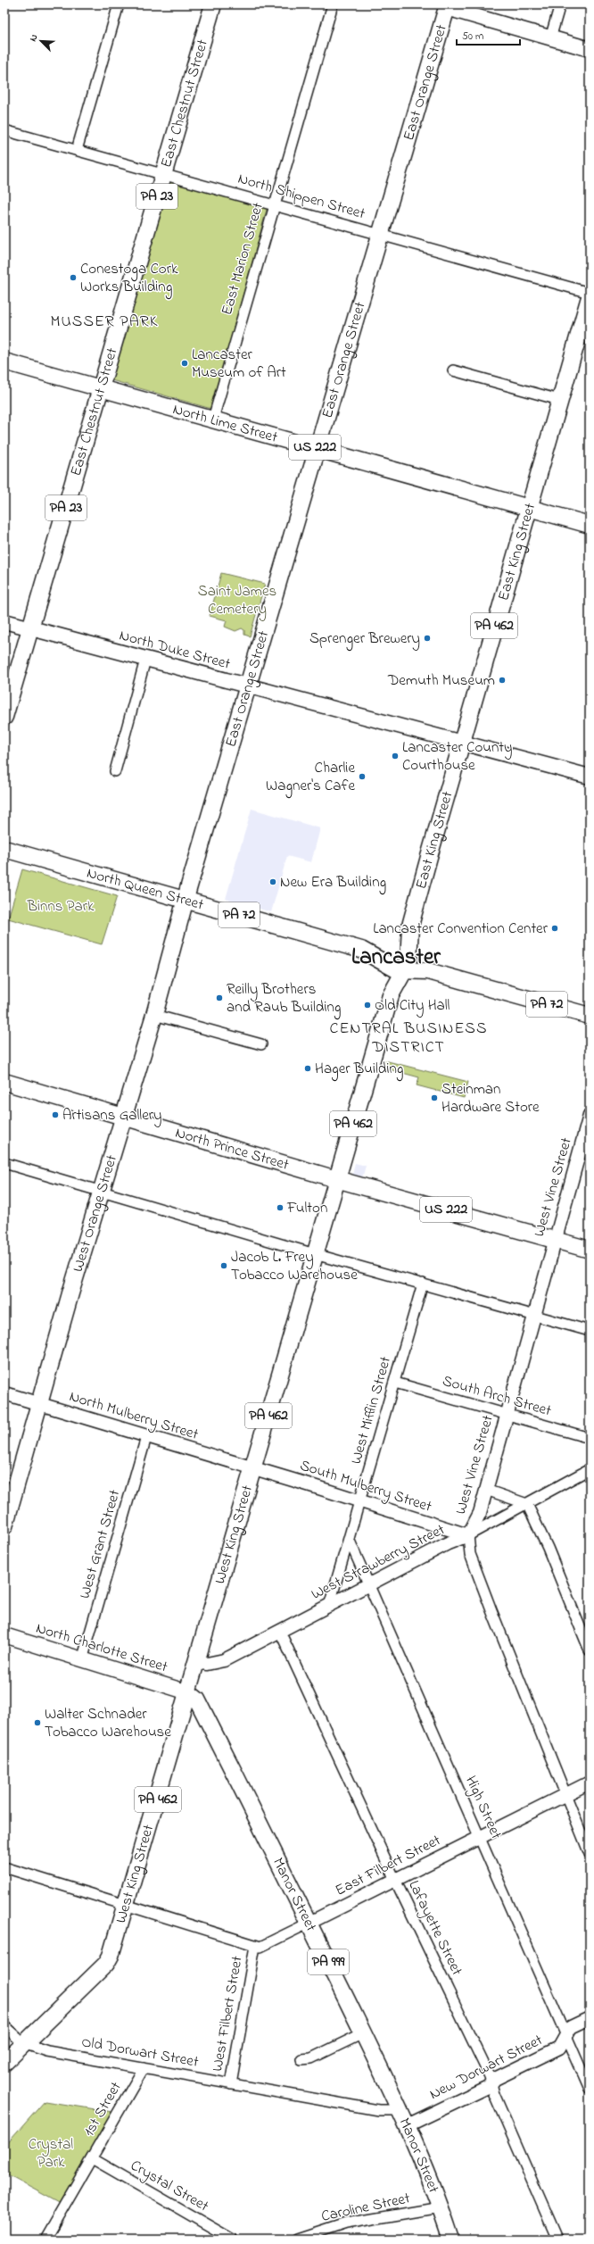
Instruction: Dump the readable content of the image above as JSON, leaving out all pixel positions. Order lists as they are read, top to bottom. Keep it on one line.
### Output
{"streets":{"main road":["East Orange Street","East Chestnut Street","PA 23","North Lime Street","US 222","East King Street","PA 462","North Duke Street","North Queen Street","PA 72","North Prince Street","West Orange Street","West King Street","North Charlotte Street","Manor Street","PA 999"],"street":["North Shippen Street","East Marion Street","West Vine Street","South Arch Street","West Mifflin Street","North Mulberry Street","South Mulberry Street","West Grant Street","West Strawberry Street","High Street","East Filbert Street","Lafayette Street","West Filbert Street","Old Dorwart Street","New Dorwart Street","1st Street","Crystal Street","Caroline Street"]},"crossings":[["East Orange Street","North Shippen Street"],["East Orange Street","North Lime Street"],["East Orange Street","North Duke Street"],["East Orange Street","North Queen Street"],["East Orange Street","West Orange Street"],["East Chestnut Street","North Shippen Street"],["East Chestnut Street","North Lime Street"],["East Chestnut Street","North Duke Street"],["North Shippen Street","East Marion Street"],["East Marion Street","North Lime Street"],["North Lime Street","US 222"],["North Lime Street","East King Street"],["US 222","East King Street"],["US 222","North Prince Street"],["US 222","West Vine Street"],["US 222","West King Street"],["East King Street","North Duke Street"],["East King Street","North Queen Street"],["East King Street","PA 72"],["East King Street","West King Street"],["North Queen Street","PA 72"],["North Queen Street","West Orange Street"],["North Queen Street","West King Street"],["PA 72","West King Street"],["North Prince Street","West Orange Street"],["North Prince Street","West King Street"],["West Vine Street","South Arch Street"],["West Vine Street","South Mulberry Street"],["West Vine Street","West Strawberry Street"],["West Orange Street","North Mulberry Street"],["South Arch Street","West Mifflin Street"],["West Mifflin Street","South Mulberry Street"],["West Mifflin Street","West Strawberry Street"],["West Mifflin Street","High Street"],["North Mulberry Street","South Mulberry Street"],["North Mulberry Street","West King Street"],["North Mulberry Street","West Grant Street"],["South Mulberry Street","West King Street"],["South Mulberry Street","West Strawberry Street"],["West King Street","West Strawberry Street"],["West King Street","North Charlotte Street"],["West King Street","Manor Street"],["West King Street","Old Dorwart Street"],["West Grant Street","North Charlotte Street"],["West Strawberry Street","High Street"],["West Strawberry Street","Lafayette Street"],["North Charlotte Street","Manor Street"],["High Street","East Filbert Street"],["High Street","New Dorwart Street"],["East Filbert Street","Manor Street"],["East Filbert Street","Lafayette Street"],["East Filbert Street","West Filbert Street"],["Manor Street","West Filbert Street"],["Manor Street","Old Dorwart Street"],["Manor Street","New Dorwart Street"],["Manor Street","Caroline Street"],["Lafayette Street","New Dorwart Street"],["West Filbert Street","Old Dorwart Street"],["Old Dorwart Street","1st Street"],["1st Street","Crystal Street"]],"districts":["MUSSER PARK","Lancaster","CENTRAL BUSINESS DISTRICT"],"parks":["Saint James Cemetery","Binns Park","Crystal Park"],"places":["Conestoga Cork Works Building","Lancaster Museum of Art","Sprenger Brewery","Demuth Museum","Lancaster County Courthouse","Charlie Wagner's Cafe","New Era Building","Lancaster Convention Center","Reilly Brothers and Raub Building","Old City Hall","Hager Building","Steinman Hardware Store","Artisans Gallery","Fulton","Jacob L. Frey Tobacco Warehouse","Walter Schnader Tobacco Warehouse"],"scale_bar":"50 m","north":"top left"}
